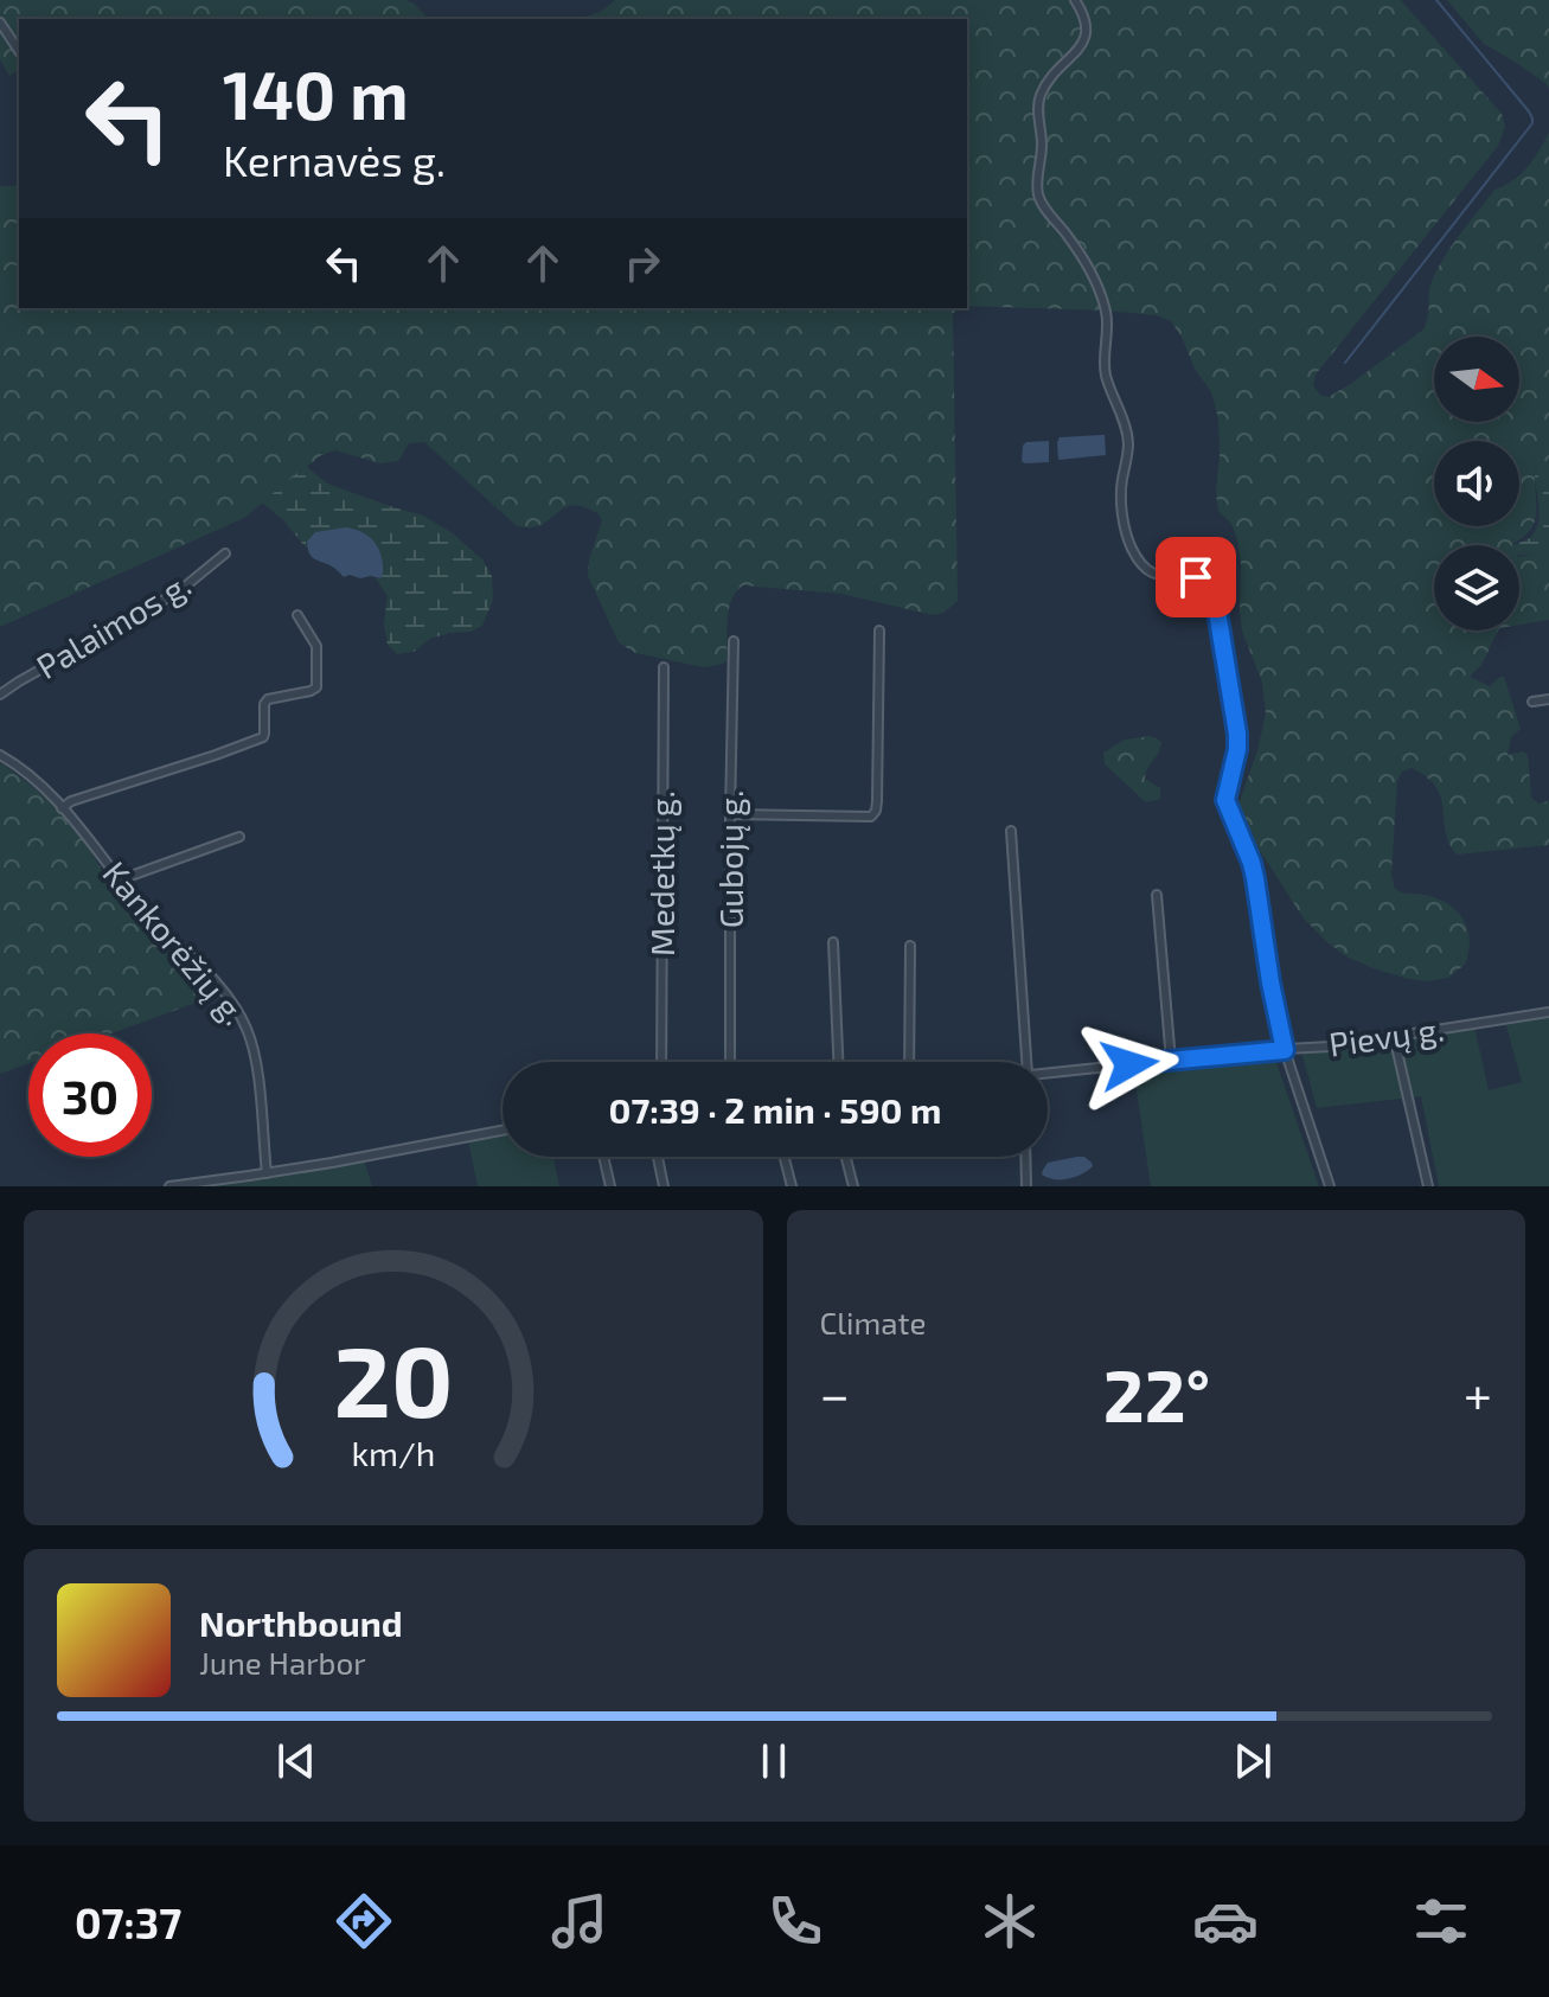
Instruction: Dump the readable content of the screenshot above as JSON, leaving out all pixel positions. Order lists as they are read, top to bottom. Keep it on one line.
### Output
{"streets":{"street":["Palaimos g.","Gubojų g.","Medetkų g.","Kankorėžių g.","Pievų g."]},"north":"right","page":{"turn":["140 m","Kernavės g."],"limit":"30","trip":"07:39 · 2 min · 590 m","tile":"Climate","heat":["−","22°","+"],"song":["Northbound","June Harbor"],"tabs":"07:37","gauge":["20","km/h"]}}
